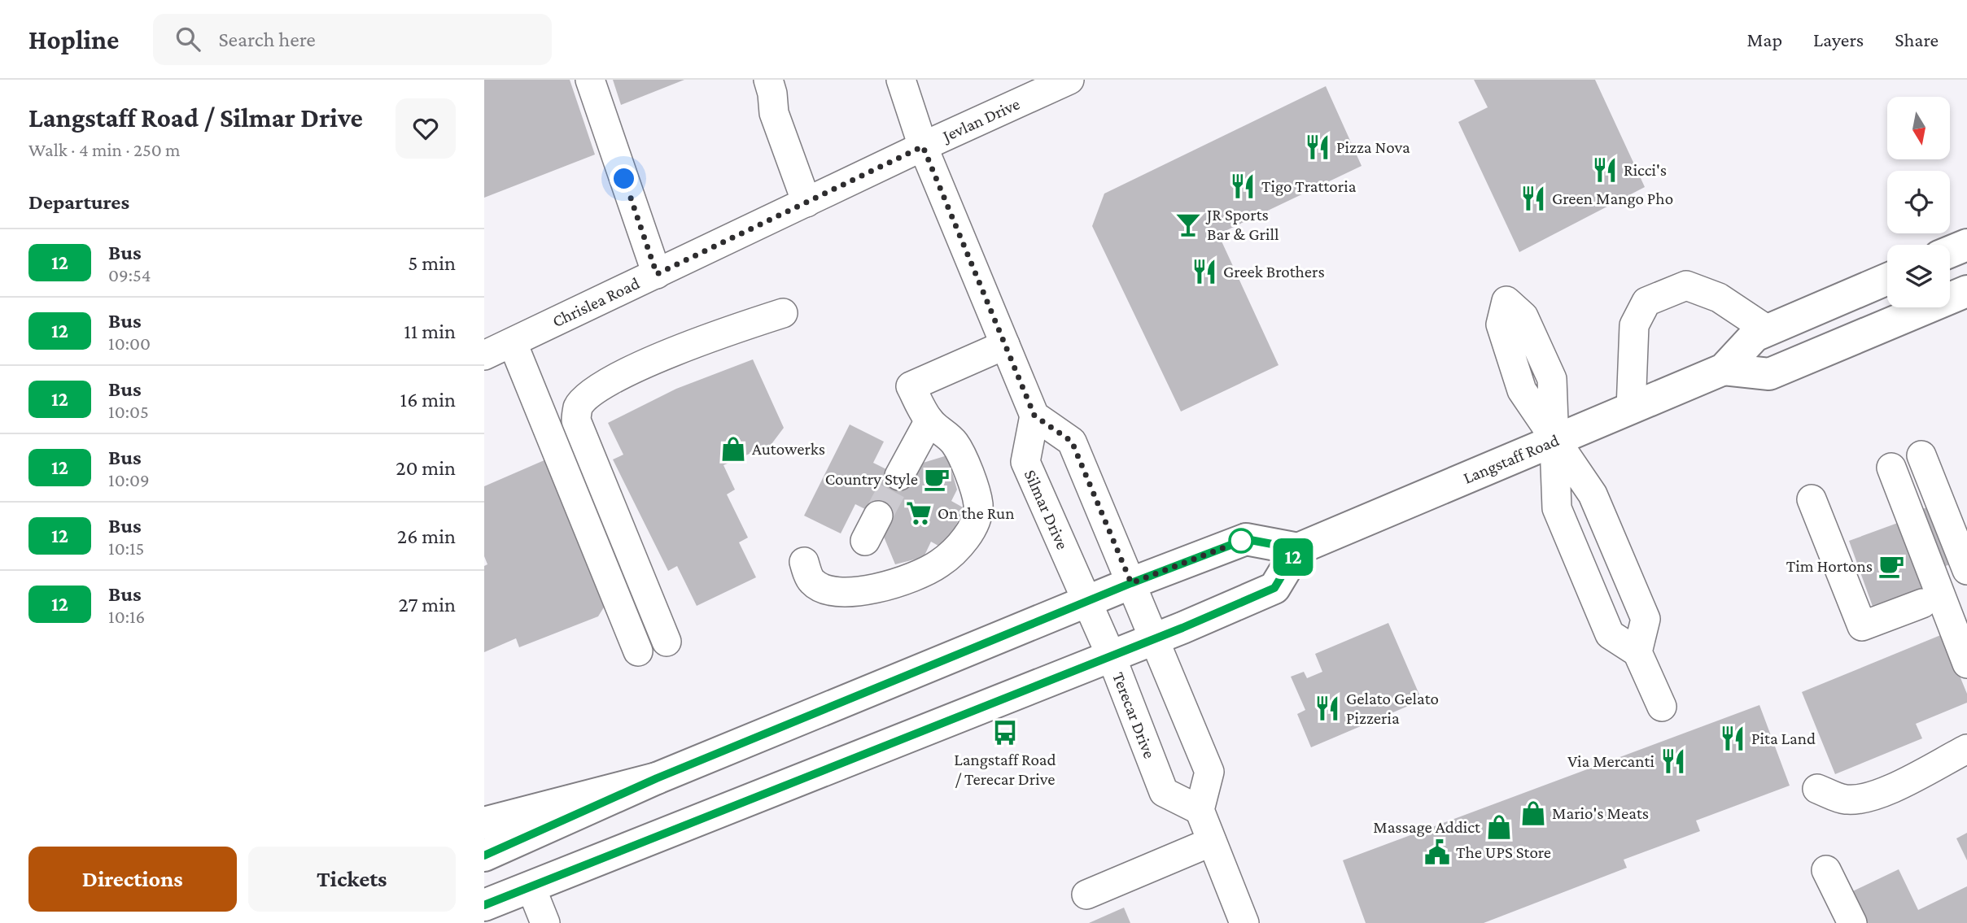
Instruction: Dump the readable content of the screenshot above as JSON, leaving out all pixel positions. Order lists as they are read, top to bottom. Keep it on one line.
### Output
{"streets":{"main road":["Langstaff Road"],"street":["Jevlan Drive","Chrislea Road","Silmar Drive","Terecar Drive"]},"crossings":[["Jevlan Drive","Chrislea Road"],["Silmar Drive","Terecar Drive"]],"places":{"restaurant":["Pizza Nova","Ricci's","Tigo Trattoria","Green Mango Pho","Greek Brothers","Gelato Gelato Pizzeria","Pita Land","Via Mercanti"],"bar":["JR Sports Bar & Grill"],"shop":["Autowerks","Mario's Meats","Massage Addict"],"cafe":["Country Style","Tim Hortons"],"supermarket":["On the Run"],"bus stop":["Langstaff Road / Terecar Drive"],"public building":["The UPS Store"]},"lines":["bus line 12"],"north":"bottom","page":{"header":"Hopline","search":"Search here","nav":["Map","Layers","Share"],"heading":[["Langstaff Road / Silmar Drive","Walk · 4 min · 250 m"],"Departures"],"on_map":"12","list":[{"mark":"12","name":"Bus","note":"09:54","value":"5 min"},{"mark":"12","name":"Bus","note":"10:00","value":"11 min"},{"mark":"12","name":"Bus","note":"10:05","value":"16 min"},{"mark":"12","name":"Bus","note":"10:09","value":"20 min"},{"mark":"12","name":"Bus","note":"10:15","value":"26 min"},{"mark":"12","name":"Bus","note":"10:16","value":"27 min"}],"buttons":["Directions","Tickets"]}}
